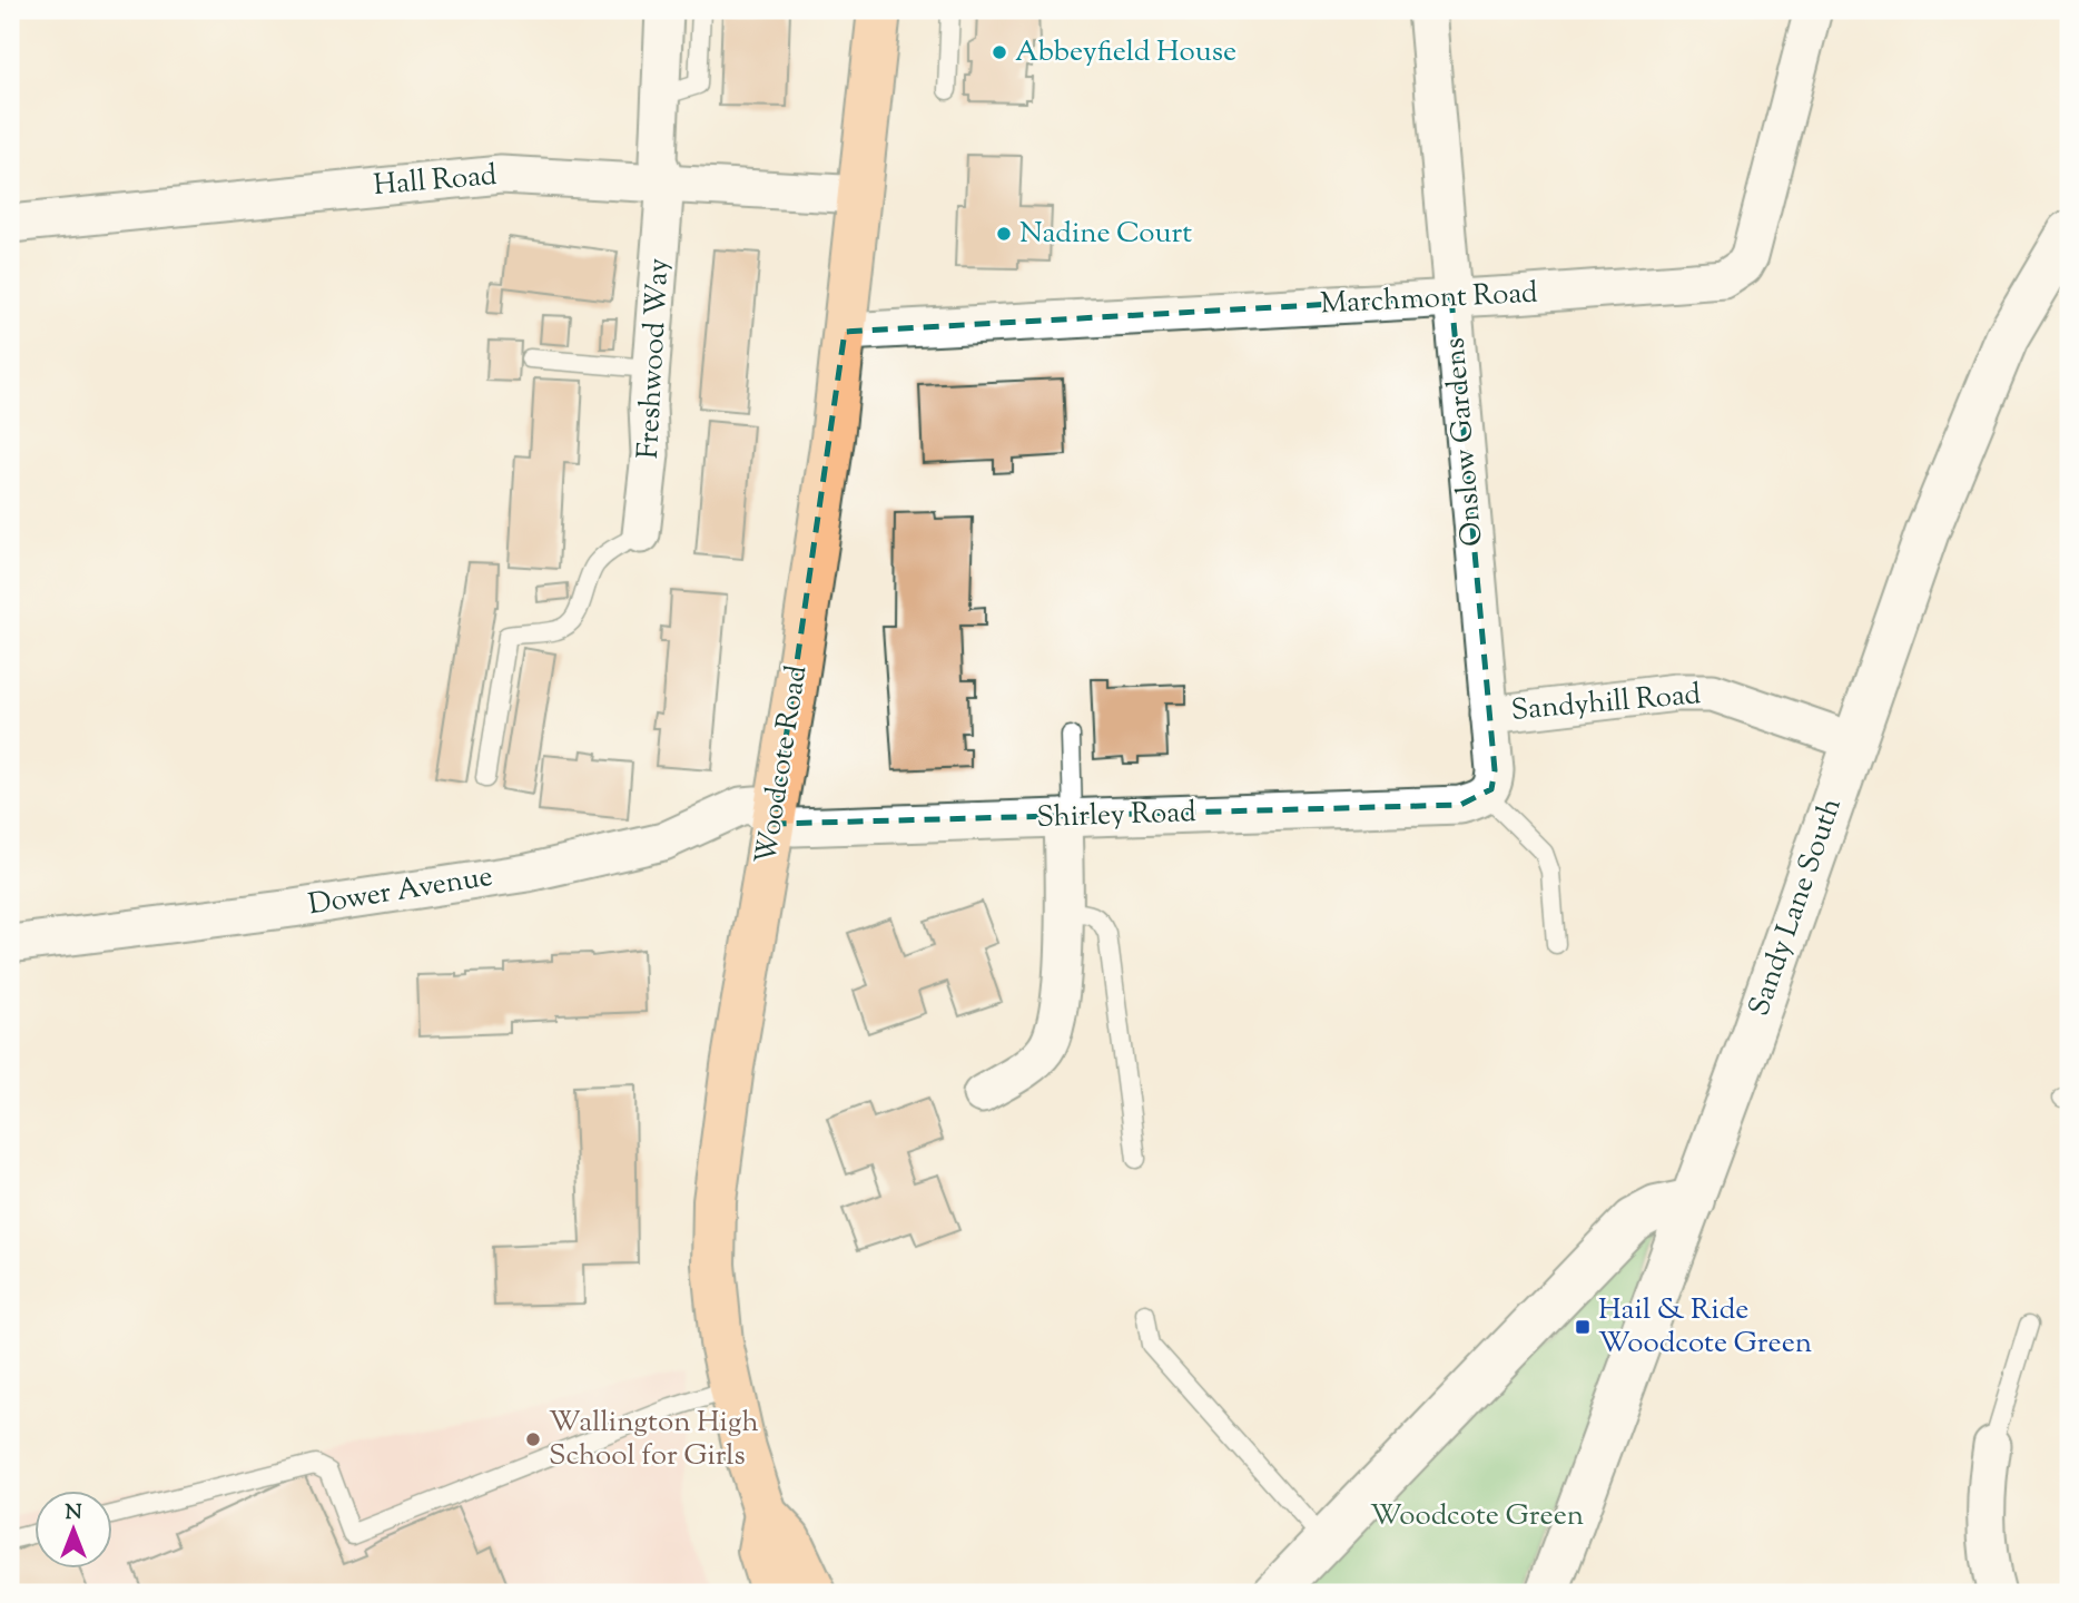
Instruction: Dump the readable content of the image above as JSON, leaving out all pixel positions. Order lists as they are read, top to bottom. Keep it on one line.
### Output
{"streets":{"main road":["Woodcote Road"],"street":["Hall Road","Marchmont Road","Freshwood Way","Onslow Gardens","Sandyhill Road","Shirley Road","Dower Avenue","Sandy Lane South"]},"crossings":[["Hall Road","Freshwood Way"],["Hall Road","Woodcote Road"],["Marchmont Road","Onslow Gardens"],["Marchmont Road","Woodcote Road"],["Onslow Gardens","Sandyhill Road"],["Onslow Gardens","Shirley Road"],["Sandyhill Road","Sandy Lane South"],["Woodcote Road","Shirley Road"],["Woodcote Road","Dower Avenue"],["Shirley Road","Dower Avenue"]],"parks":["Woodcote Green"],"places":{"other":["Abbeyfield House","Nadine Court","Wallington High School for Girls"],"transit":["Hail & Ride Woodcote Green"]},"north":"top"}
